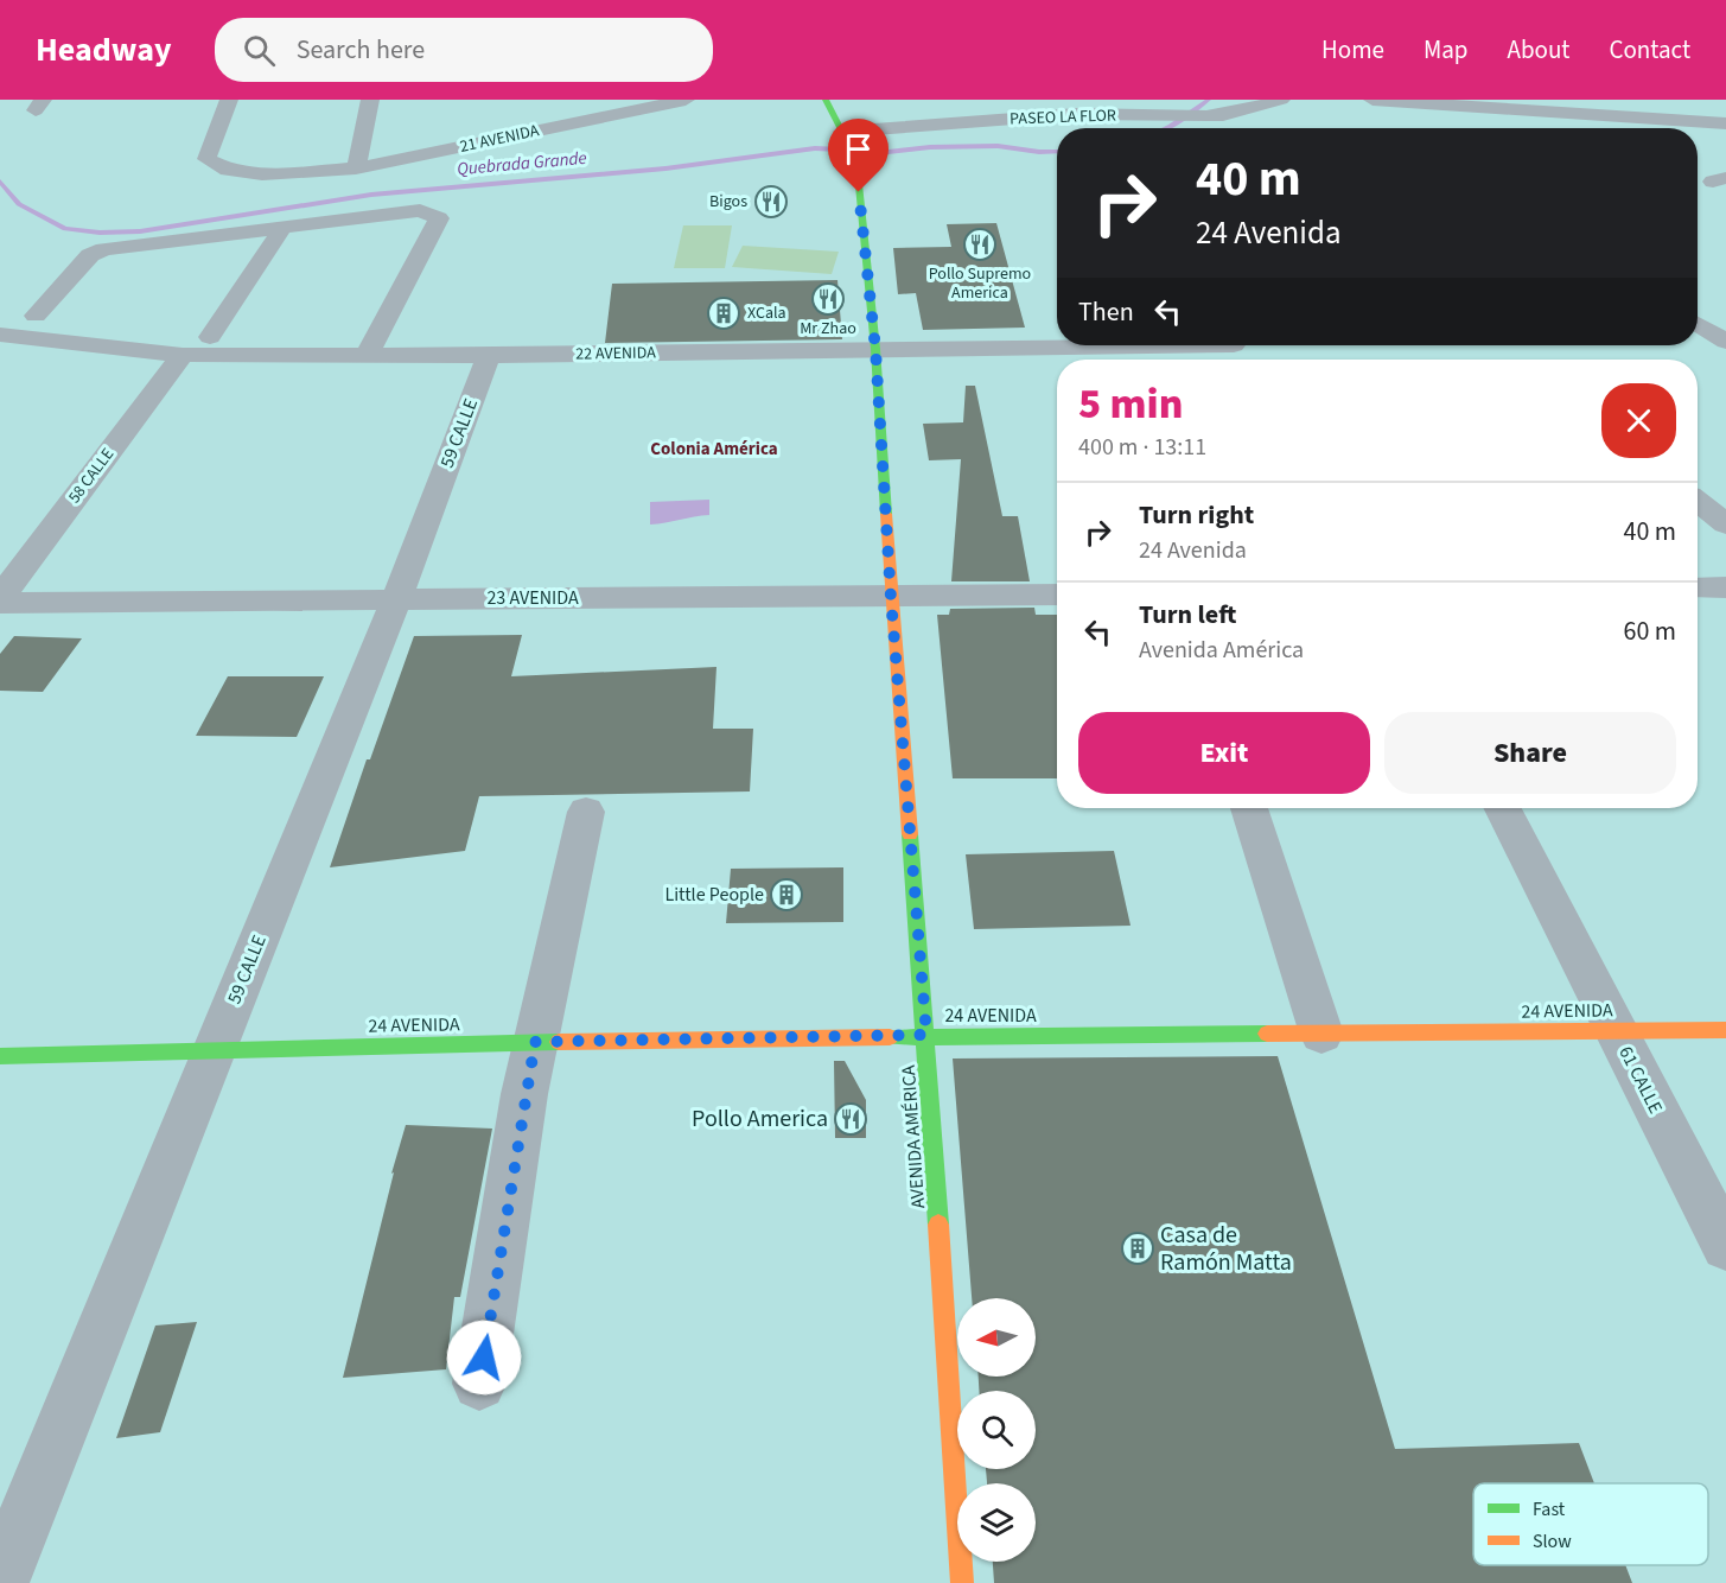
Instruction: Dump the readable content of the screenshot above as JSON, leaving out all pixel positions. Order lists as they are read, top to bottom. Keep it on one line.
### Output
{"streets":{"main road":["24 AVENIDA","AVENIDA AMÉRICA"],"street":["PASEO LA FLOR","21 AVENIDA","22 AVENIDA","59 CALLE","58 CALLE","23 AVENIDA","61 CALLE"]},"crossings":[["PASEO LA FLOR","AVENIDA AMÉRICA"],["22 AVENIDA","59 CALLE"],["22 AVENIDA","58 CALLE"],["22 AVENIDA","AVENIDA AMÉRICA"],["59 CALLE","23 AVENIDA"],["59 CALLE","24 AVENIDA"],["58 CALLE","23 AVENIDA"],["23 AVENIDA","AVENIDA AMÉRICA"],["24 AVENIDA","61 CALLE"],["24 AVENIDA","AVENIDA AMÉRICA"]],"districts":["Colonia América"],"water":["Quebrada Grande"],"places":{"restaurant":["Bigos","Pollo Supremo America","Mr Zhao","Pollo America"],"building":["XCala","Little People","Casa de Ramón Matta"]},"legend":["Fast","Slow"],"north":"left","page":{"header":"Headway","search":"Search here","nav":["Home","Map","About","Contact"],"turn":["40 m","24 Avenida"],"then":"Then","heading":["5 min","400 m · 13:11"],"list":[{"name":"Turn right","note":"24 Avenida","value":"40 m"},{"name":"Turn left","note":"Avenida América","value":"60 m"}],"buttons":["Exit","Share"]}}
